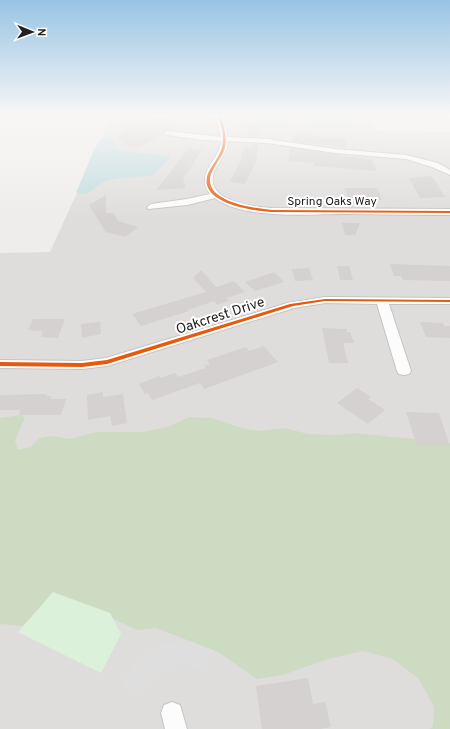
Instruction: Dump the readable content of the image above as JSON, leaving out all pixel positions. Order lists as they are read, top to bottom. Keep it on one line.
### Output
{"streets":{"street":["Spring Oaks Way","Oakcrest Drive"]},"north":"right"}
